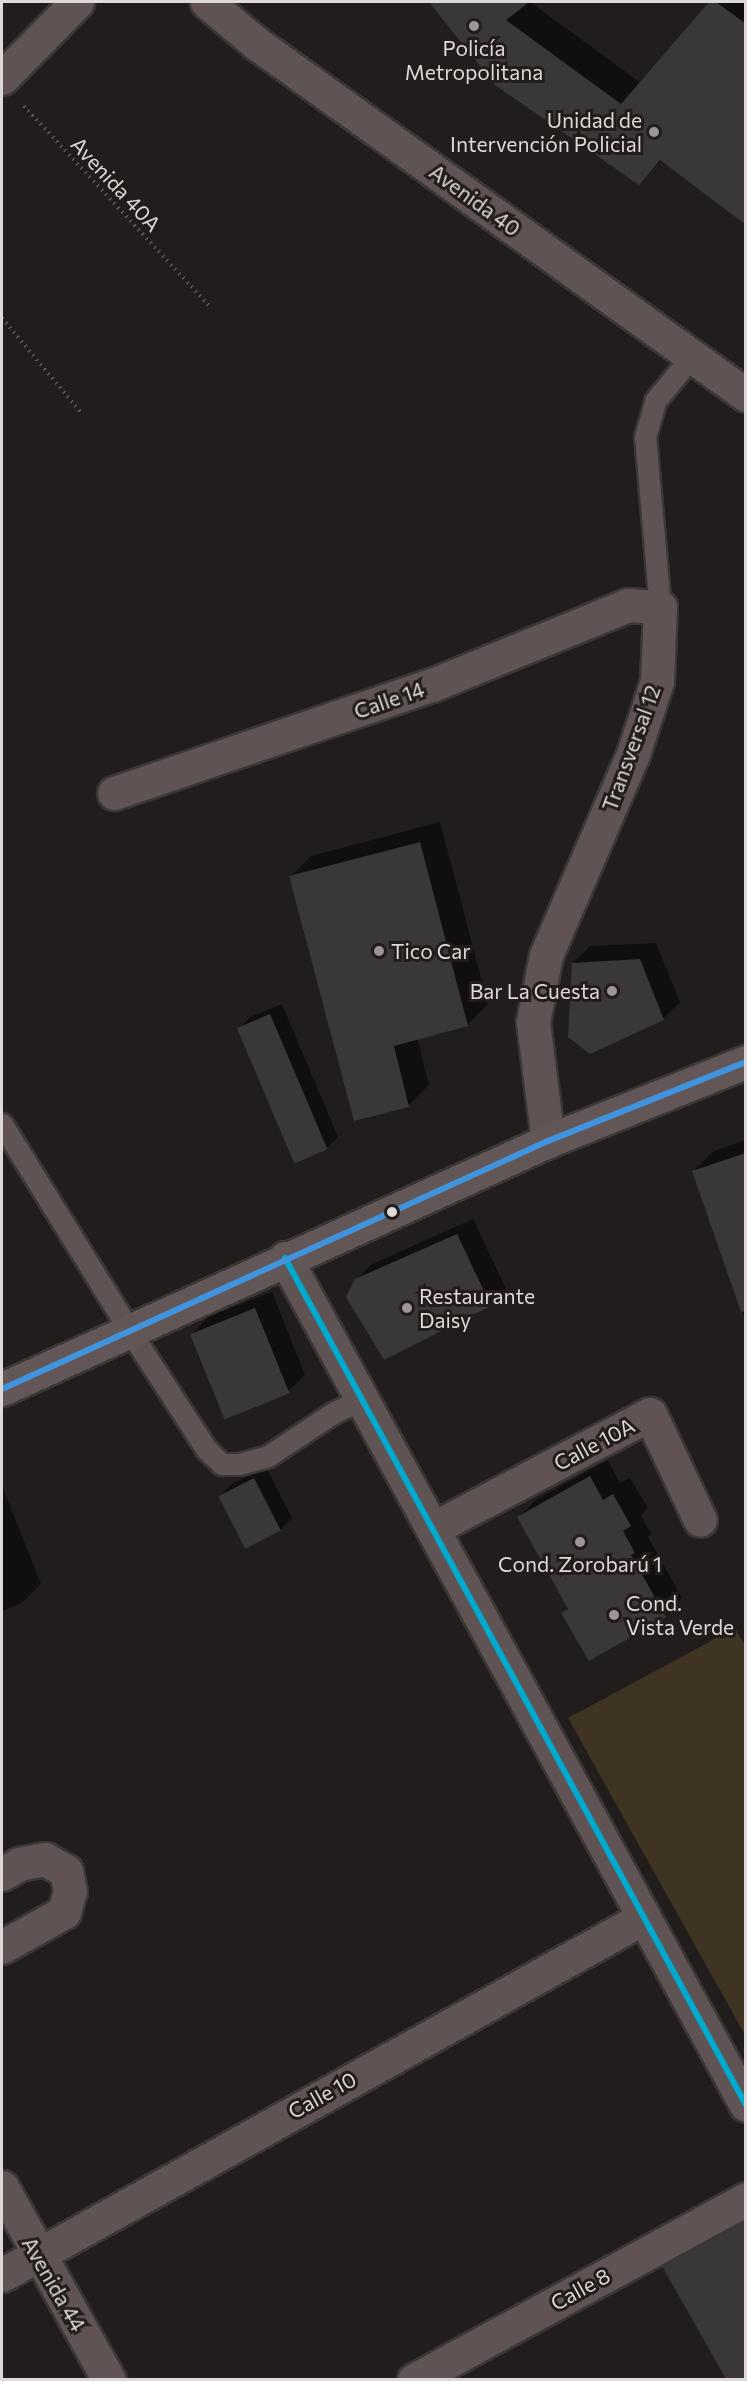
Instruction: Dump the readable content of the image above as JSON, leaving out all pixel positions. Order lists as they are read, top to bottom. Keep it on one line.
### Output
{"streets":{"street":["Avenida 40","Calle 14","Transversal 12","Calle 10A","Calle 10","Avenida 44","Calle 8"],"path":["Avenida 40A"]},"crossings":[["Avenida 40","Transversal 12"],["Calle 14","Transversal 12"],["Calle 10","Avenida 44"]],"places":["Policía Metropolitana","Unidad de Intervención Policial","Tico Car","Bar La Cuesta","Restaurante Daisy","Cond. Zorobarú 1","Cond. Vista Verde"]}
